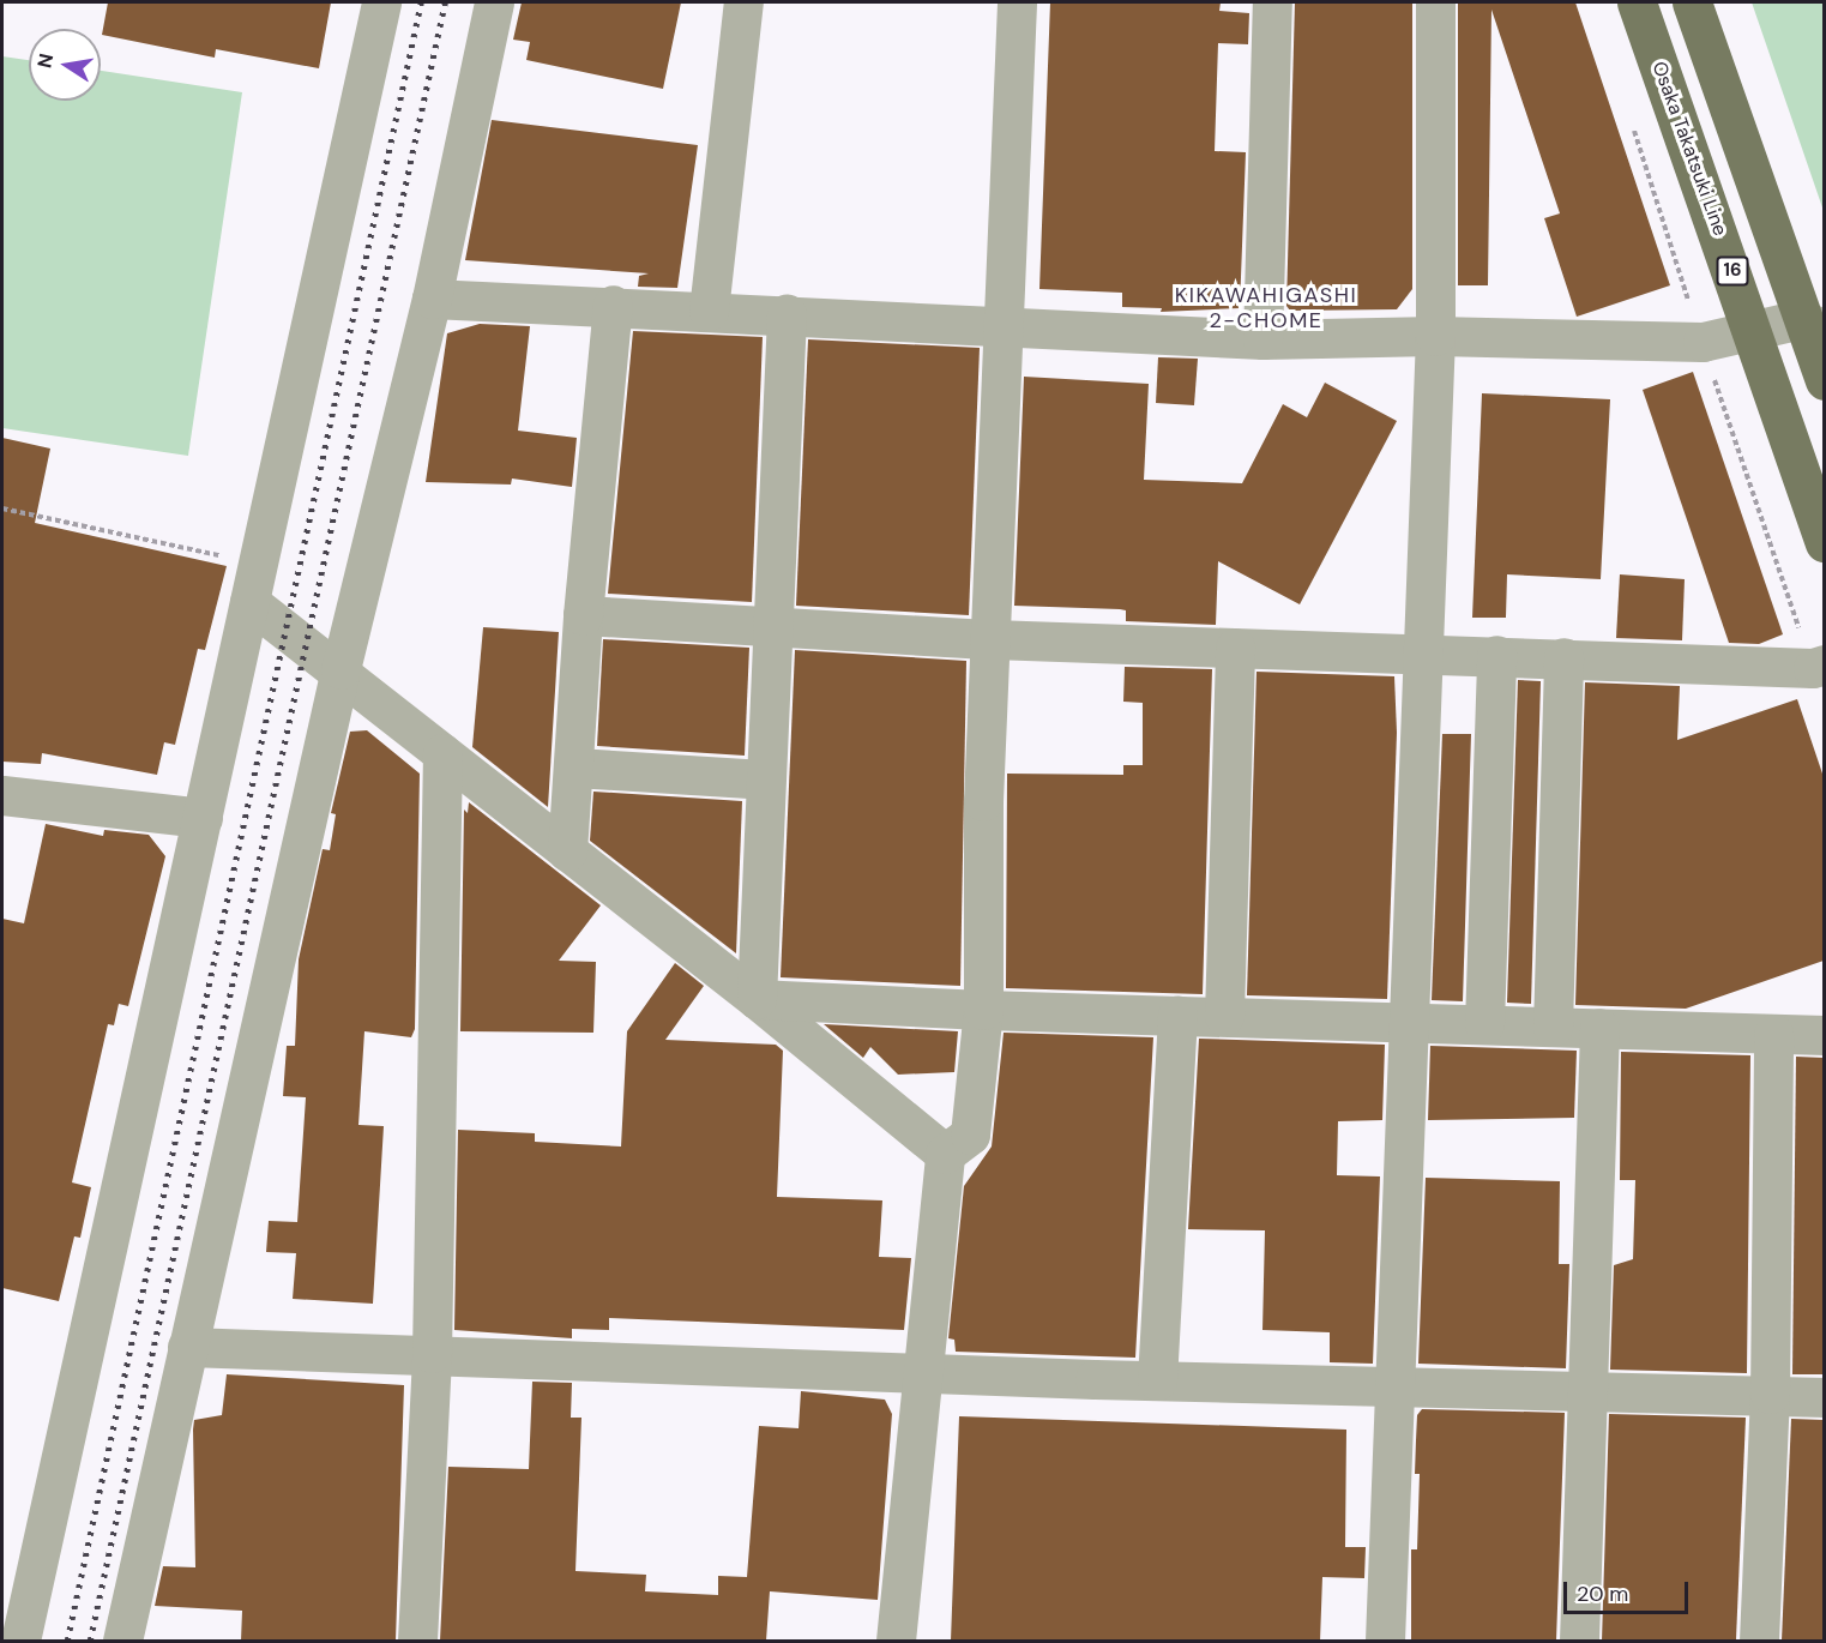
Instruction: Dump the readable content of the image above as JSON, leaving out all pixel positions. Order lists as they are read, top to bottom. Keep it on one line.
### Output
{"streets":{"main road":["Osaka Takatsuki Line","16"]},"districts":["KIKAWAHIGASHI 2-CHOME"],"scale_bar":"20 m","north":"left"}
